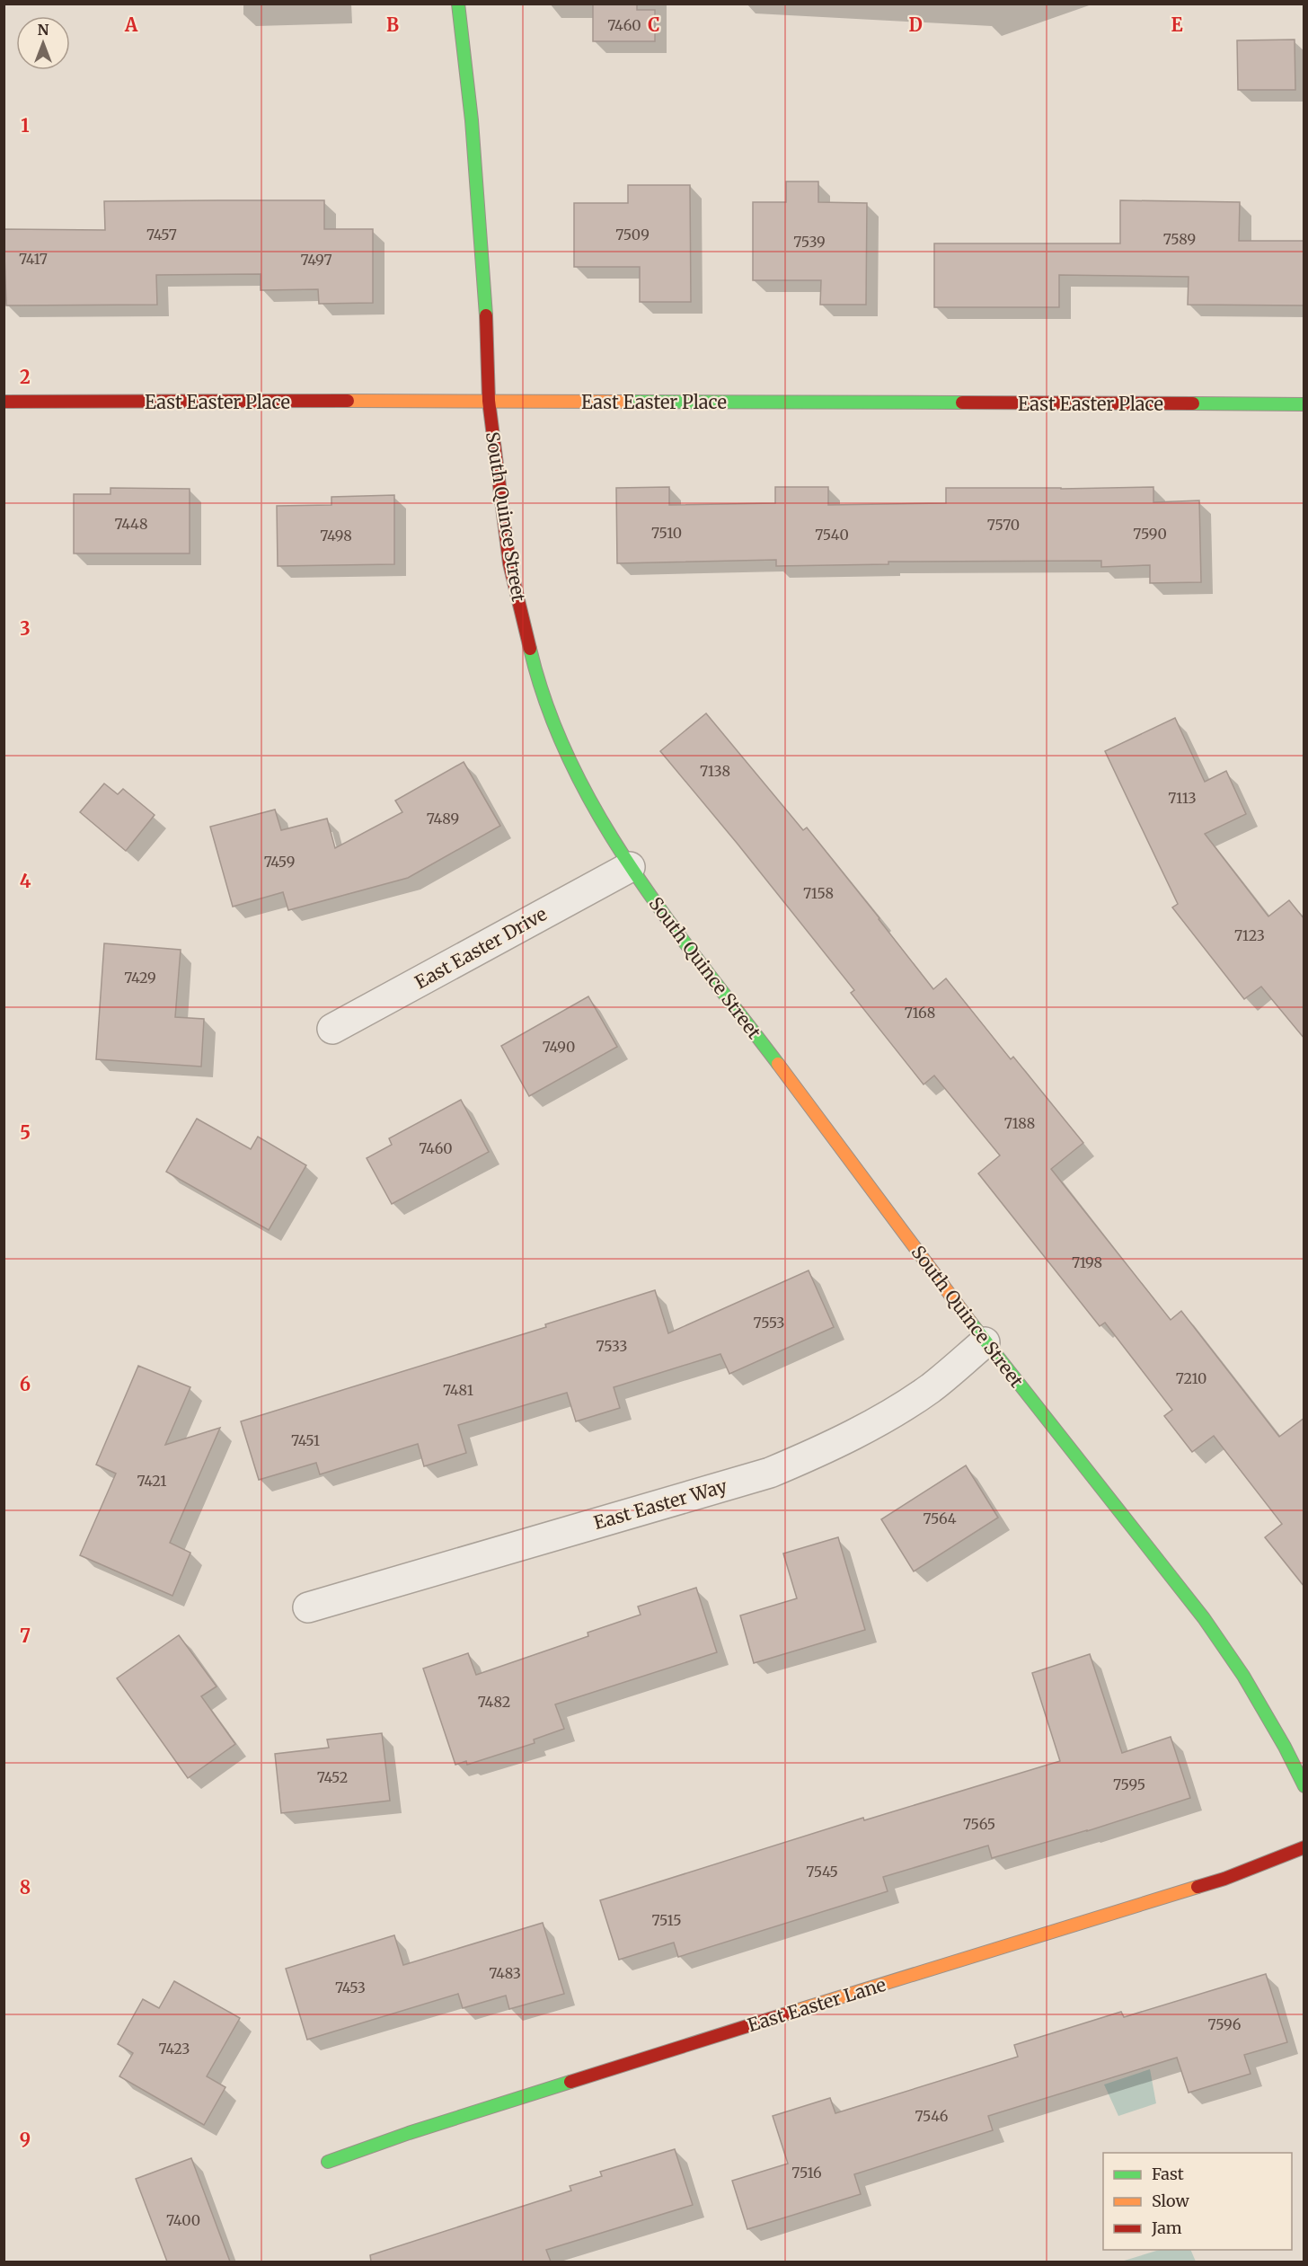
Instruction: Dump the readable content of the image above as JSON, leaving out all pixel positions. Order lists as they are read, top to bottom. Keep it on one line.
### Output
{"streets":{"street":["East Easter Place","South Quince Street","East Easter Drive","East Easter Way","East Easter Lane"]},"crossings":[["East Easter Place","South Quince Street"],["South Quince Street","East Easter Drive"],["South Quince Street","East Easter Way"]],"house_numbers":["7460","7457","7509","7589","7539","7417","7497","7448","7570","7510","7590","7540","7498","7138","7113","7489","7459","7158","7123","7429","7168","7490","7188","7460","7198","7553","7533","7210","7481","7451","7421","7564","7482","7452","7595","7565","7545","7515","7483","7453","7596","7423","7546","7516","7400"],"legend":["Fast","Slow","Jam"],"north":"top","grid":{"columns":["A","B","C","D","E"],"rows":["1","2","3","4","5","6","7","8","9"]}}
